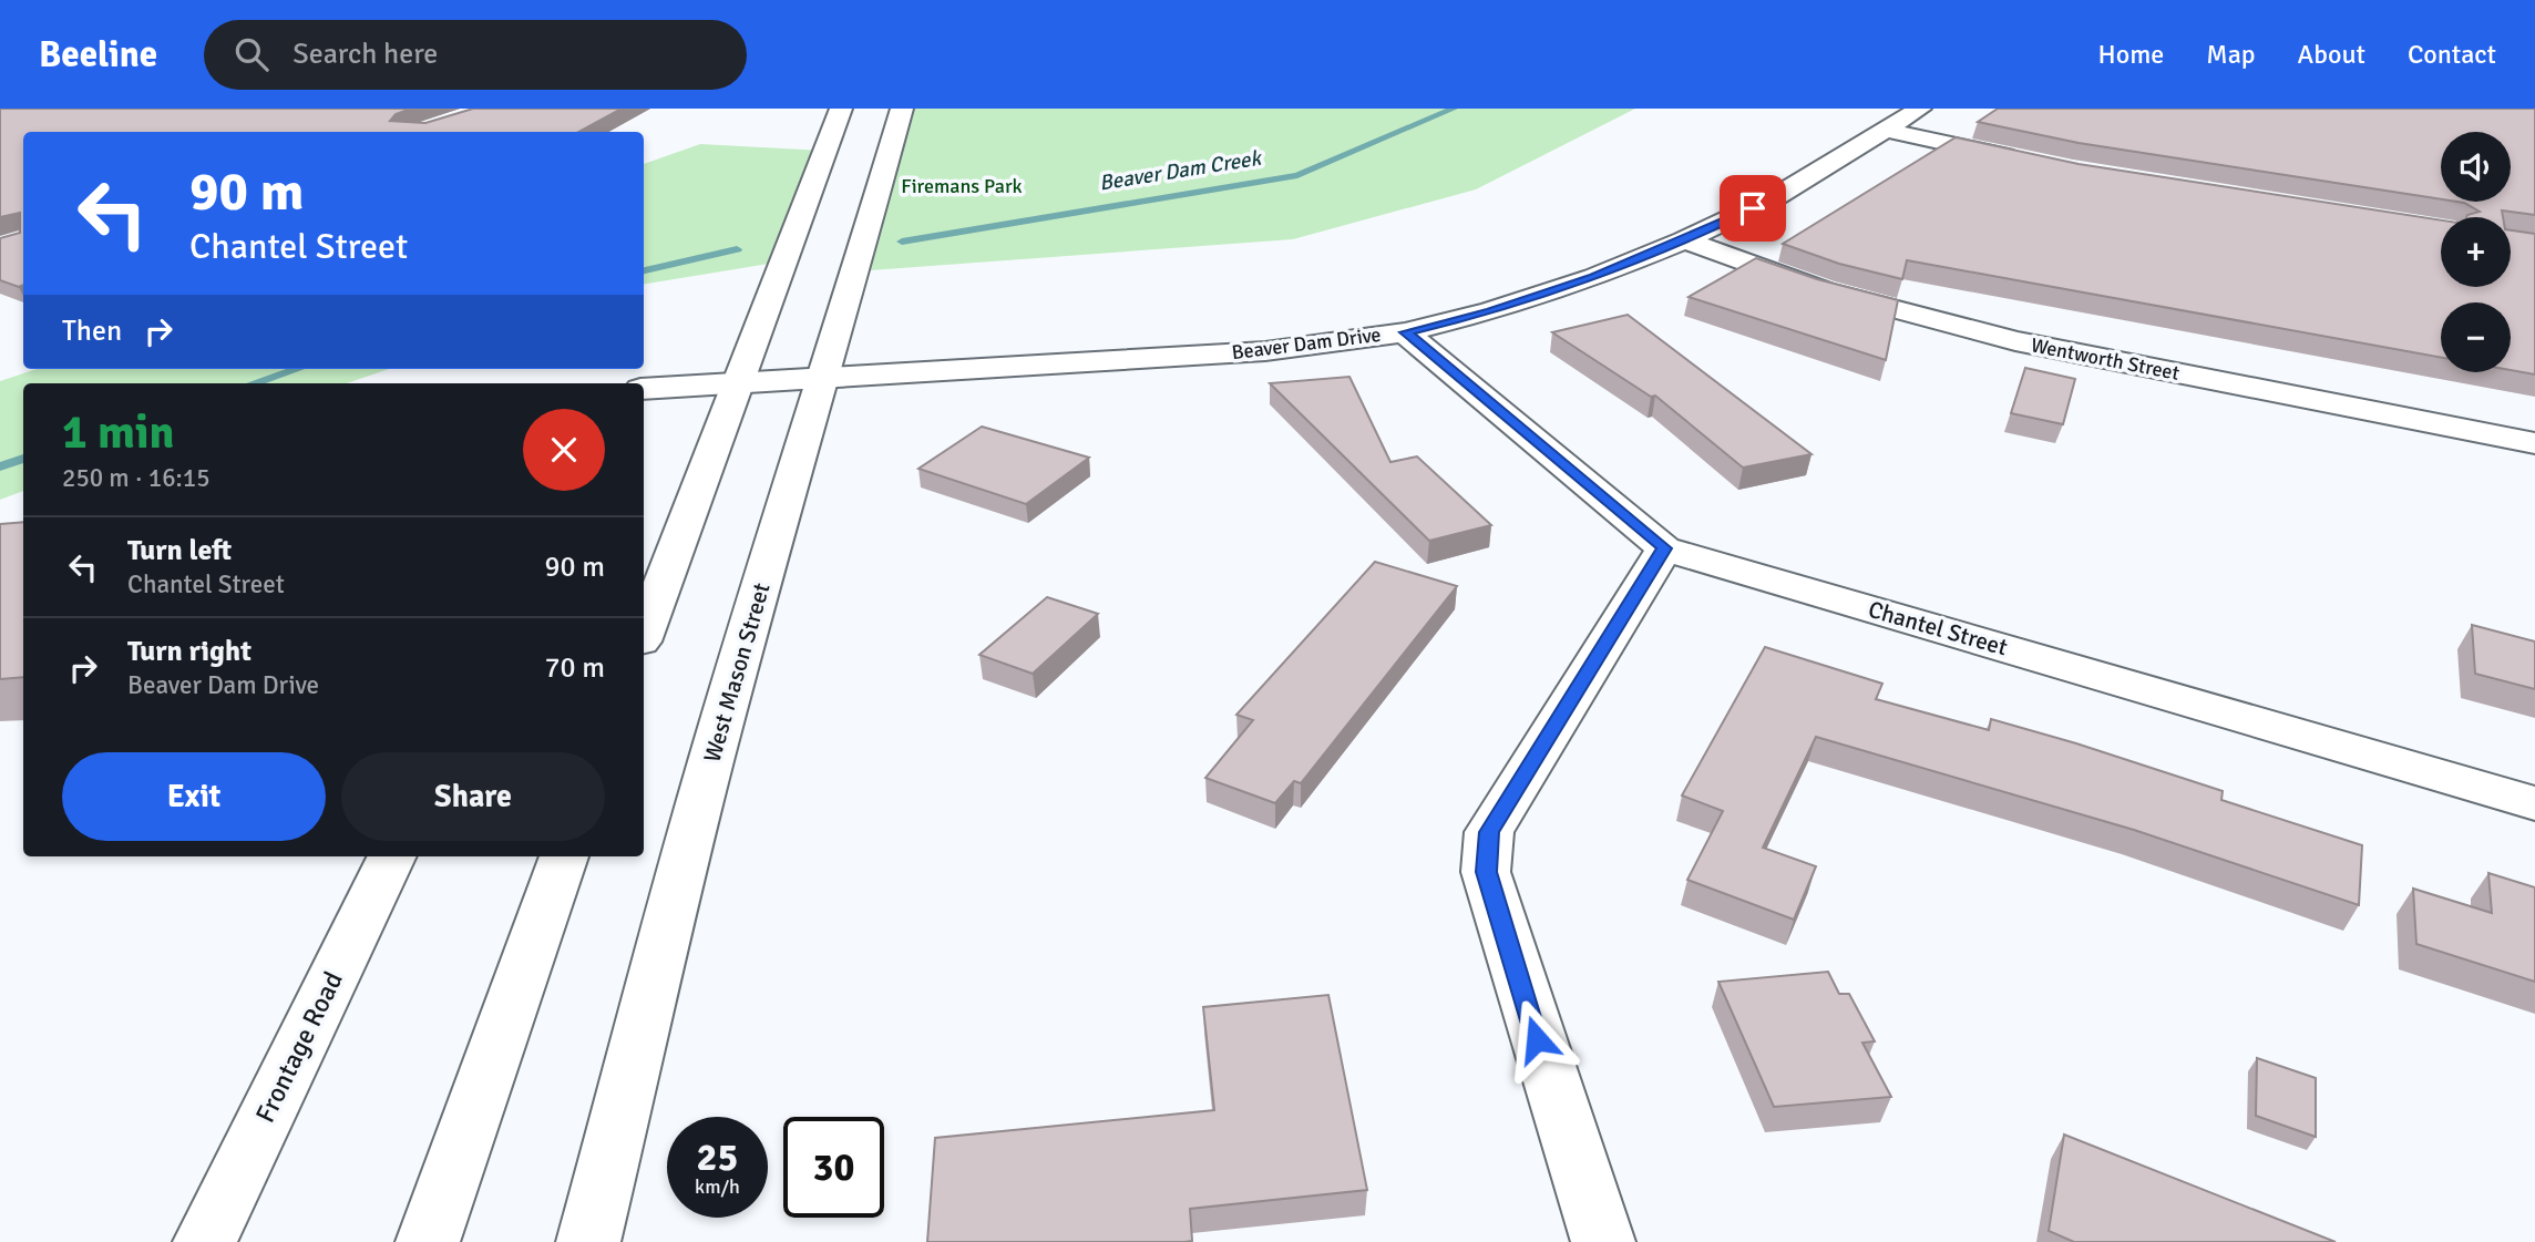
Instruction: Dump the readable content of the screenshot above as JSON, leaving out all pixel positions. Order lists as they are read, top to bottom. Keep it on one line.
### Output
{"streets":{"street":["Beaver Dam Drive","Wentworth Street","Chantel Street","West Mason Street","Frontage Road"]},"crossings":[["Beaver Dam Drive","Wentworth Street"],["Beaver Dam Drive","Chantel Street"],["Beaver Dam Drive","West Mason Street"]],"water":["Beaver Dam Creek"],"parks":["Firemans Park"],"page":{"header":"Beeline","search":"Search here","nav":["Home","Map","About","Contact"],"map_buttons":["+","−"],"turn":["90 m","Chantel Street"],"then":"Then","heading":["1 min","250 m · 16:15"],"list":[{"name":"Turn left","note":"Chantel Street","value":"90 m"},{"name":"Turn right","note":"Beaver Dam Drive","value":"70 m"}],"buttons":["Exit","Share"],"speed":"25 km/h","limit":"30"}}
